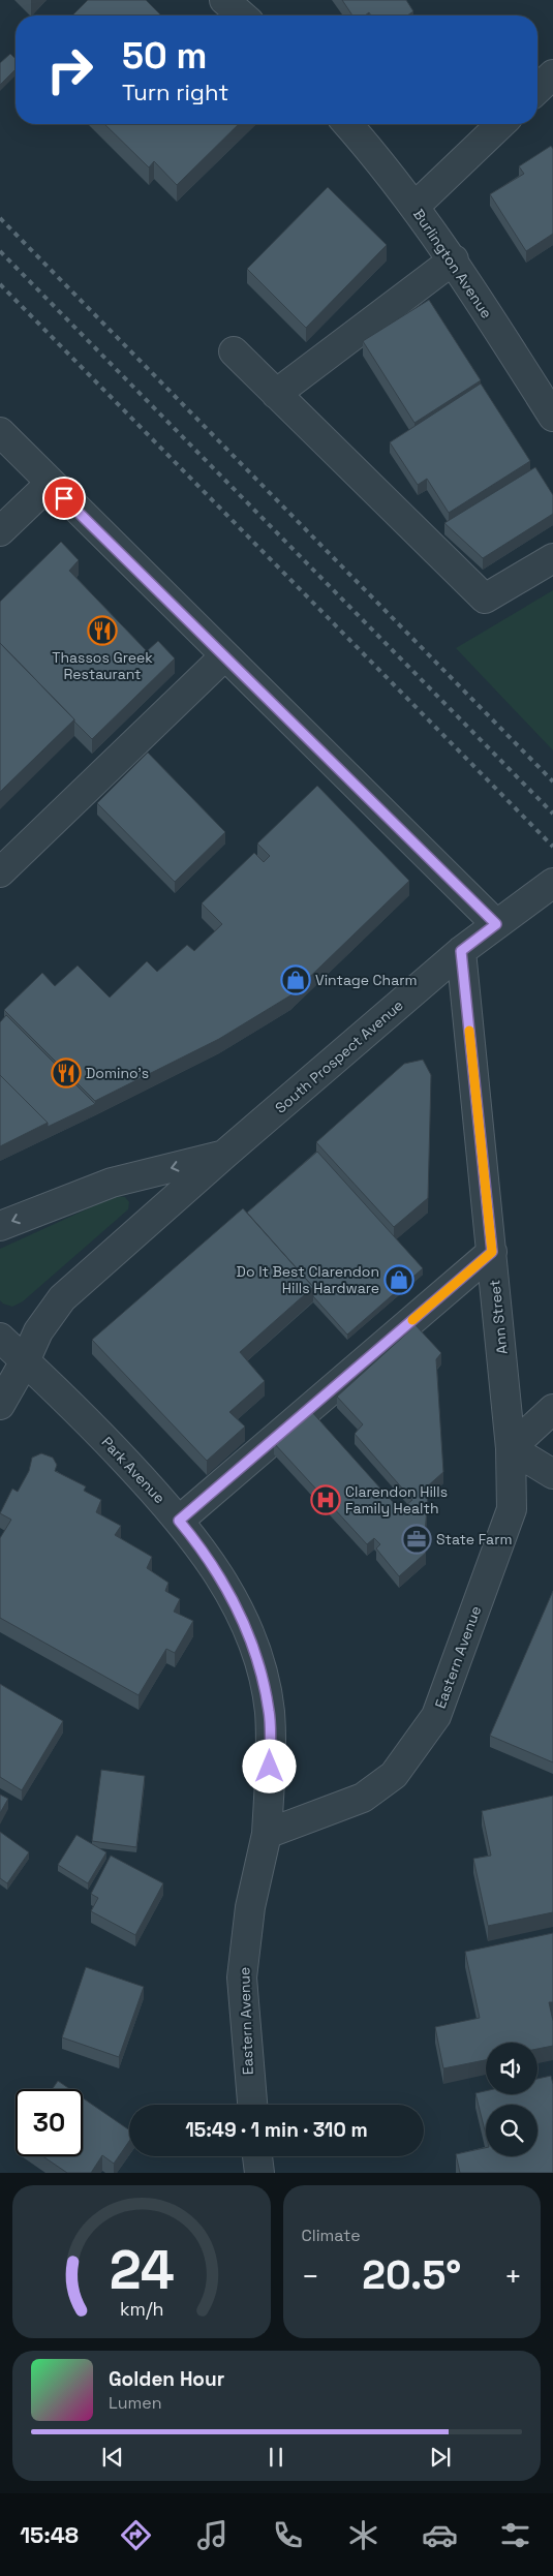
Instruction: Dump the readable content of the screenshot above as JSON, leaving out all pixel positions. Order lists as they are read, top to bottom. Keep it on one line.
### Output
{"streets":{"street":["Burlington Avenue","South Prospect Avenue","Ann Street","Park Avenue","Eastern Avenue"]},"crossings":[["South Prospect Avenue","Ann Street"],["South Prospect Avenue","Park Avenue"],["Ann Street","Eastern Avenue"],["Park Avenue","Eastern Avenue"]],"places":{"restaurant":["Thassos Greek Restaurant","Domino's"],"shop":["Vintage Charm","Do It Best Clarendon Hills Hardware"],"hospital":["Clarendon Hills Family Health"],"office":["State Farm"]},"page":{"turn":["50 m","Turn right"],"limit":"30","trip":"15:49 · 1 min · 310 m","tile":"Climate","heat":["−","20.5°","+"],"song":["Golden Hour","Lumen"],"tabs":"15:48","gauge":["24","km/h"]}}
